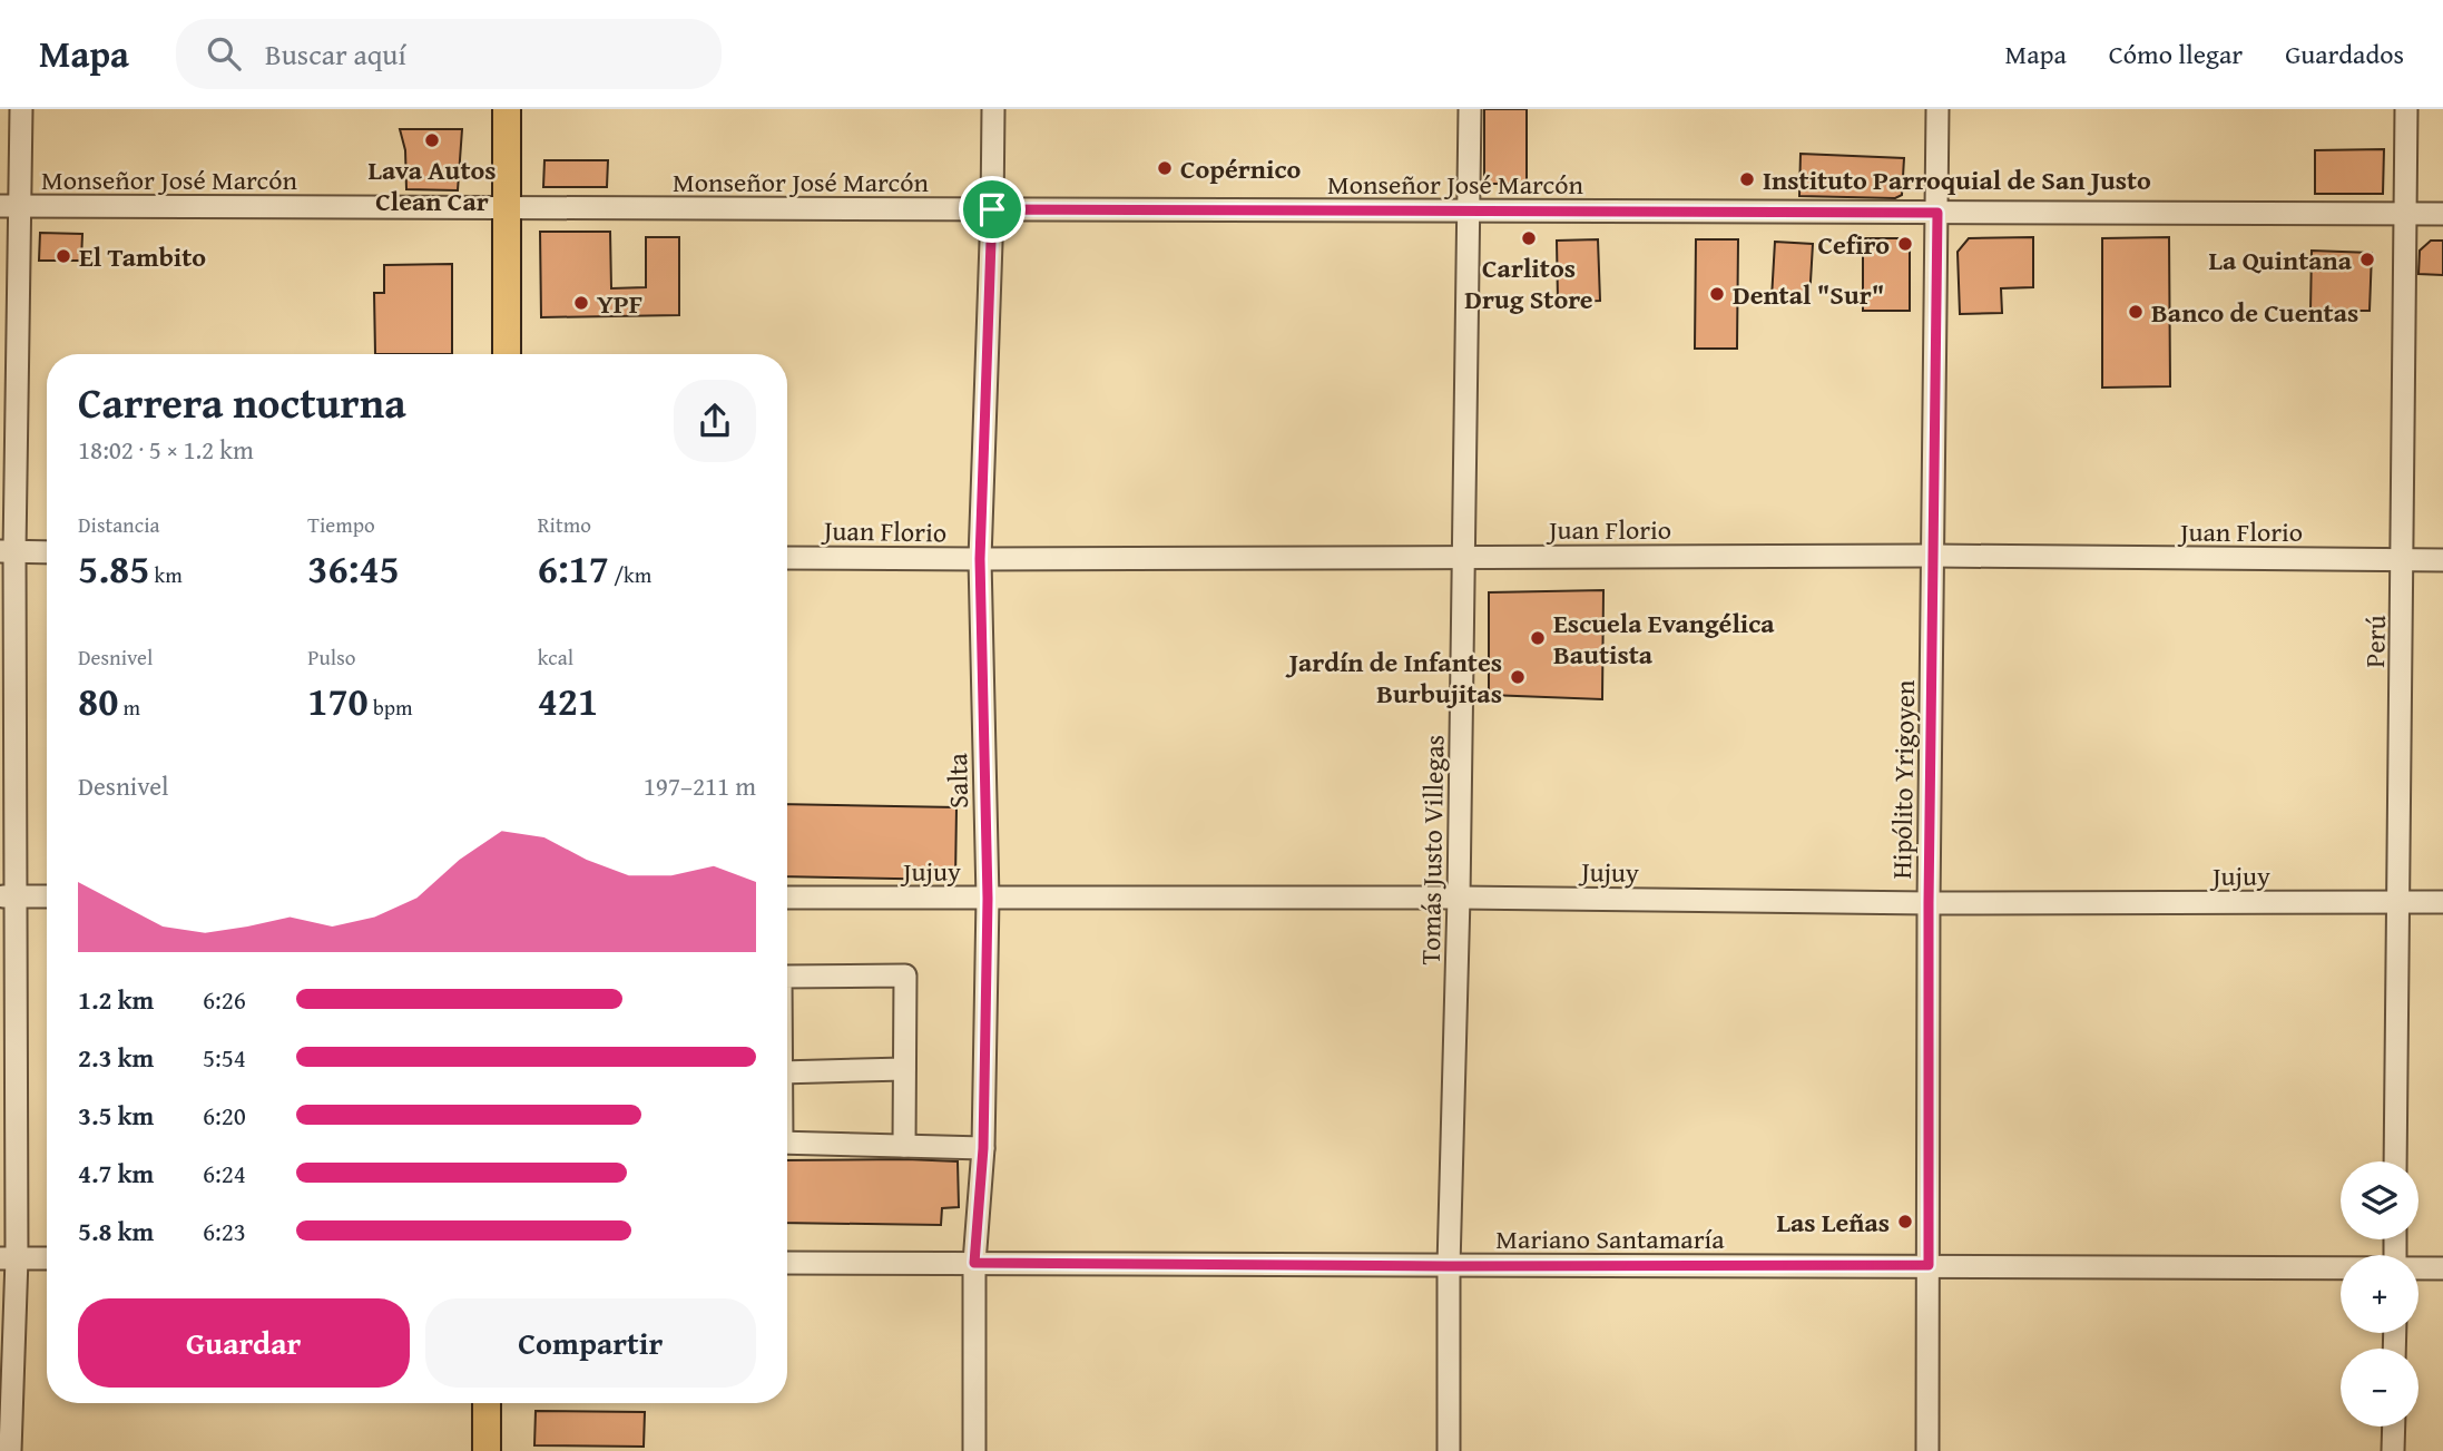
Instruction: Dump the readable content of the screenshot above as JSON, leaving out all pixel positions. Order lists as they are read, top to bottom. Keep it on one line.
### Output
{"streets":{"street":["Monseñor José Marcón","Juan Florio","Perú","Hipólito Yrigoyen","Salta","Tomás Justo Villegas","Jujuy","Mariano Santamaría"]},"crossings":[["Monseñor José Marcón","Perú"],["Monseñor José Marcón","Hipólito Yrigoyen"],["Monseñor José Marcón","Salta"],["Monseñor José Marcón","Tomás Justo Villegas"],["Juan Florio","Perú"],["Juan Florio","Hipólito Yrigoyen"],["Juan Florio","Salta"],["Juan Florio","Tomás Justo Villegas"],["Perú","Jujuy"],["Hipólito Yrigoyen","Jujuy"],["Hipólito Yrigoyen","Mariano Santamaría"],["Salta","Jujuy"],["Salta","Mariano Santamaría"],["Tomás Justo Villegas","Jujuy"],["Tomás Justo Villegas","Mariano Santamaría"]],"places":["Lava Autos Clean Car","Copérnico","Instituto Parroquial de San Justo","Carlitos Drug Store","Cefiro","El Tambito","La Quintana","Dental \"Sur\"","YPF","Banco de Cuentas","Escuela Evangélica Bautista","Jardín de Infantes Burbujitas","Las Leñas"],"page":{"header":"Mapa","search":"Buscar aquí","nav":["Mapa","Cómo llegar","Guardados"],"heading":["Carrera nocturna","18:02 · 5 × 1.2 km"],"stats":[["Distancia","5.85 km"],["Tiempo","36:45"],["Ritmo","6:17 /km"],["Desnivel","80 m"],["Pulso","170 bpm"],["kcal","421"]],"chart":["Desnivel","197–211 m"],"list":[{"name":"1.2 km","note":"6:26"},{"name":"2.3 km","note":"5:54"},{"name":"3.5 km","note":"6:20"},{"name":"4.7 km","note":"6:24"},{"name":"5.8 km","note":"6:23"}],"map_buttons":["+","−"],"buttons":["Guardar","Compartir"]}}
